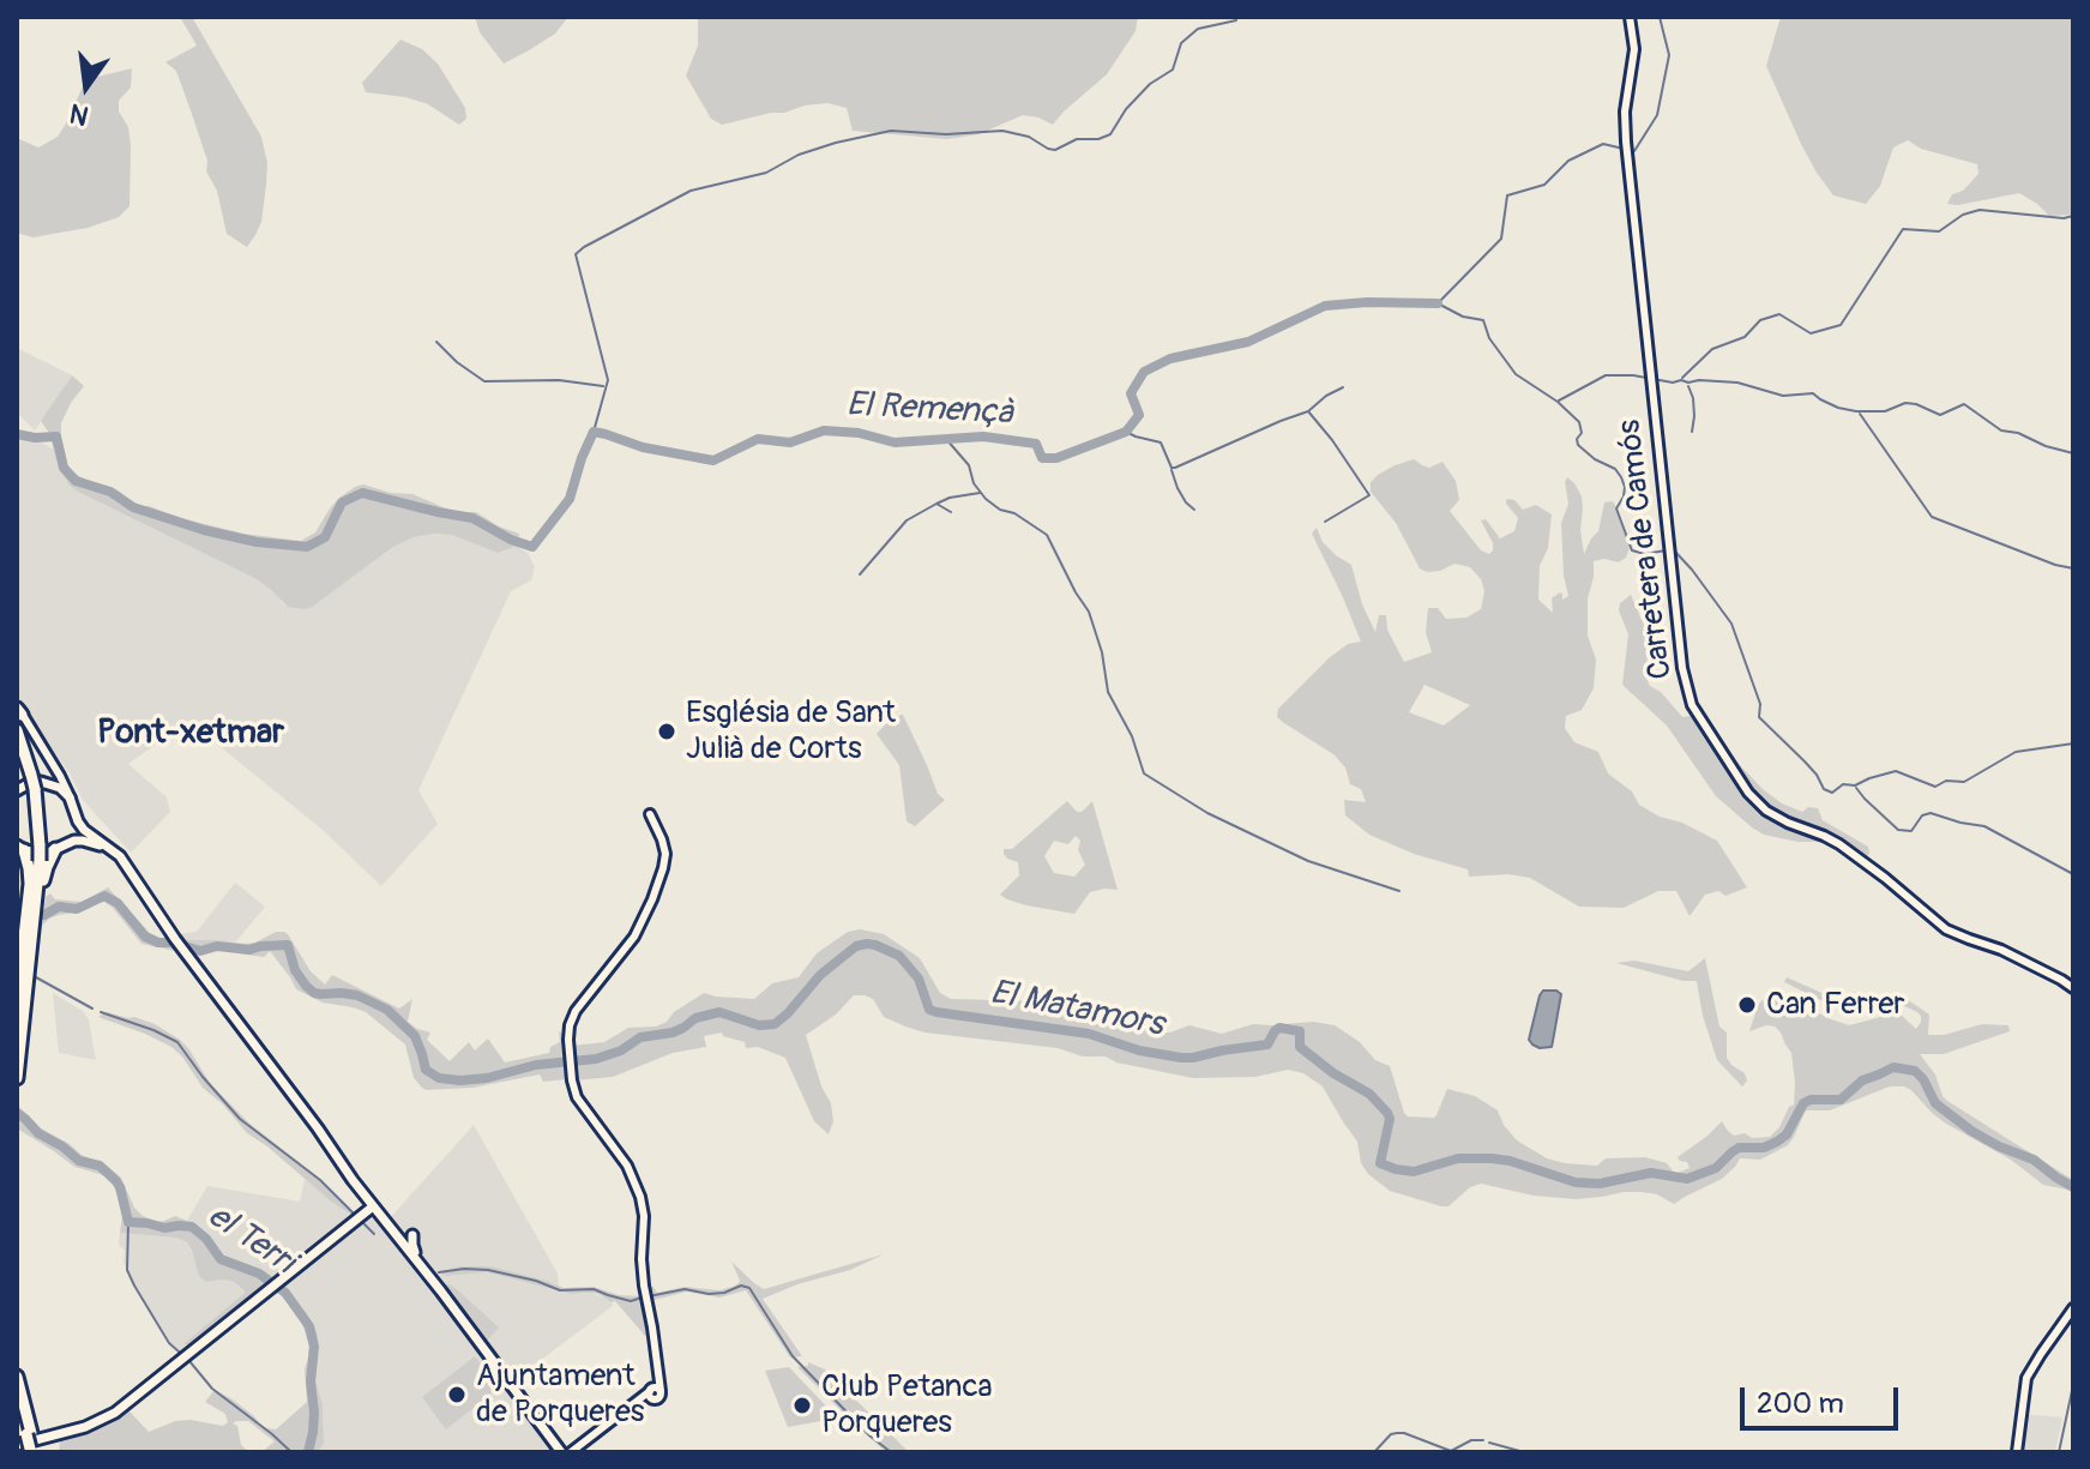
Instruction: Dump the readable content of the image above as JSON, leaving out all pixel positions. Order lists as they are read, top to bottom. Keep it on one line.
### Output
{"streets":{"street":["Carretera de Camós"]},"districts":["Pont-xetmar"],"water":["El Remençà","El Matamors","el Terri"],"places":["Església de Sant Julià de Corts","Can Ferrer","Ajuntament de Porqueres","Club Petanca Porqueres"],"scale_bar":"200 m","north":"bottom"}
